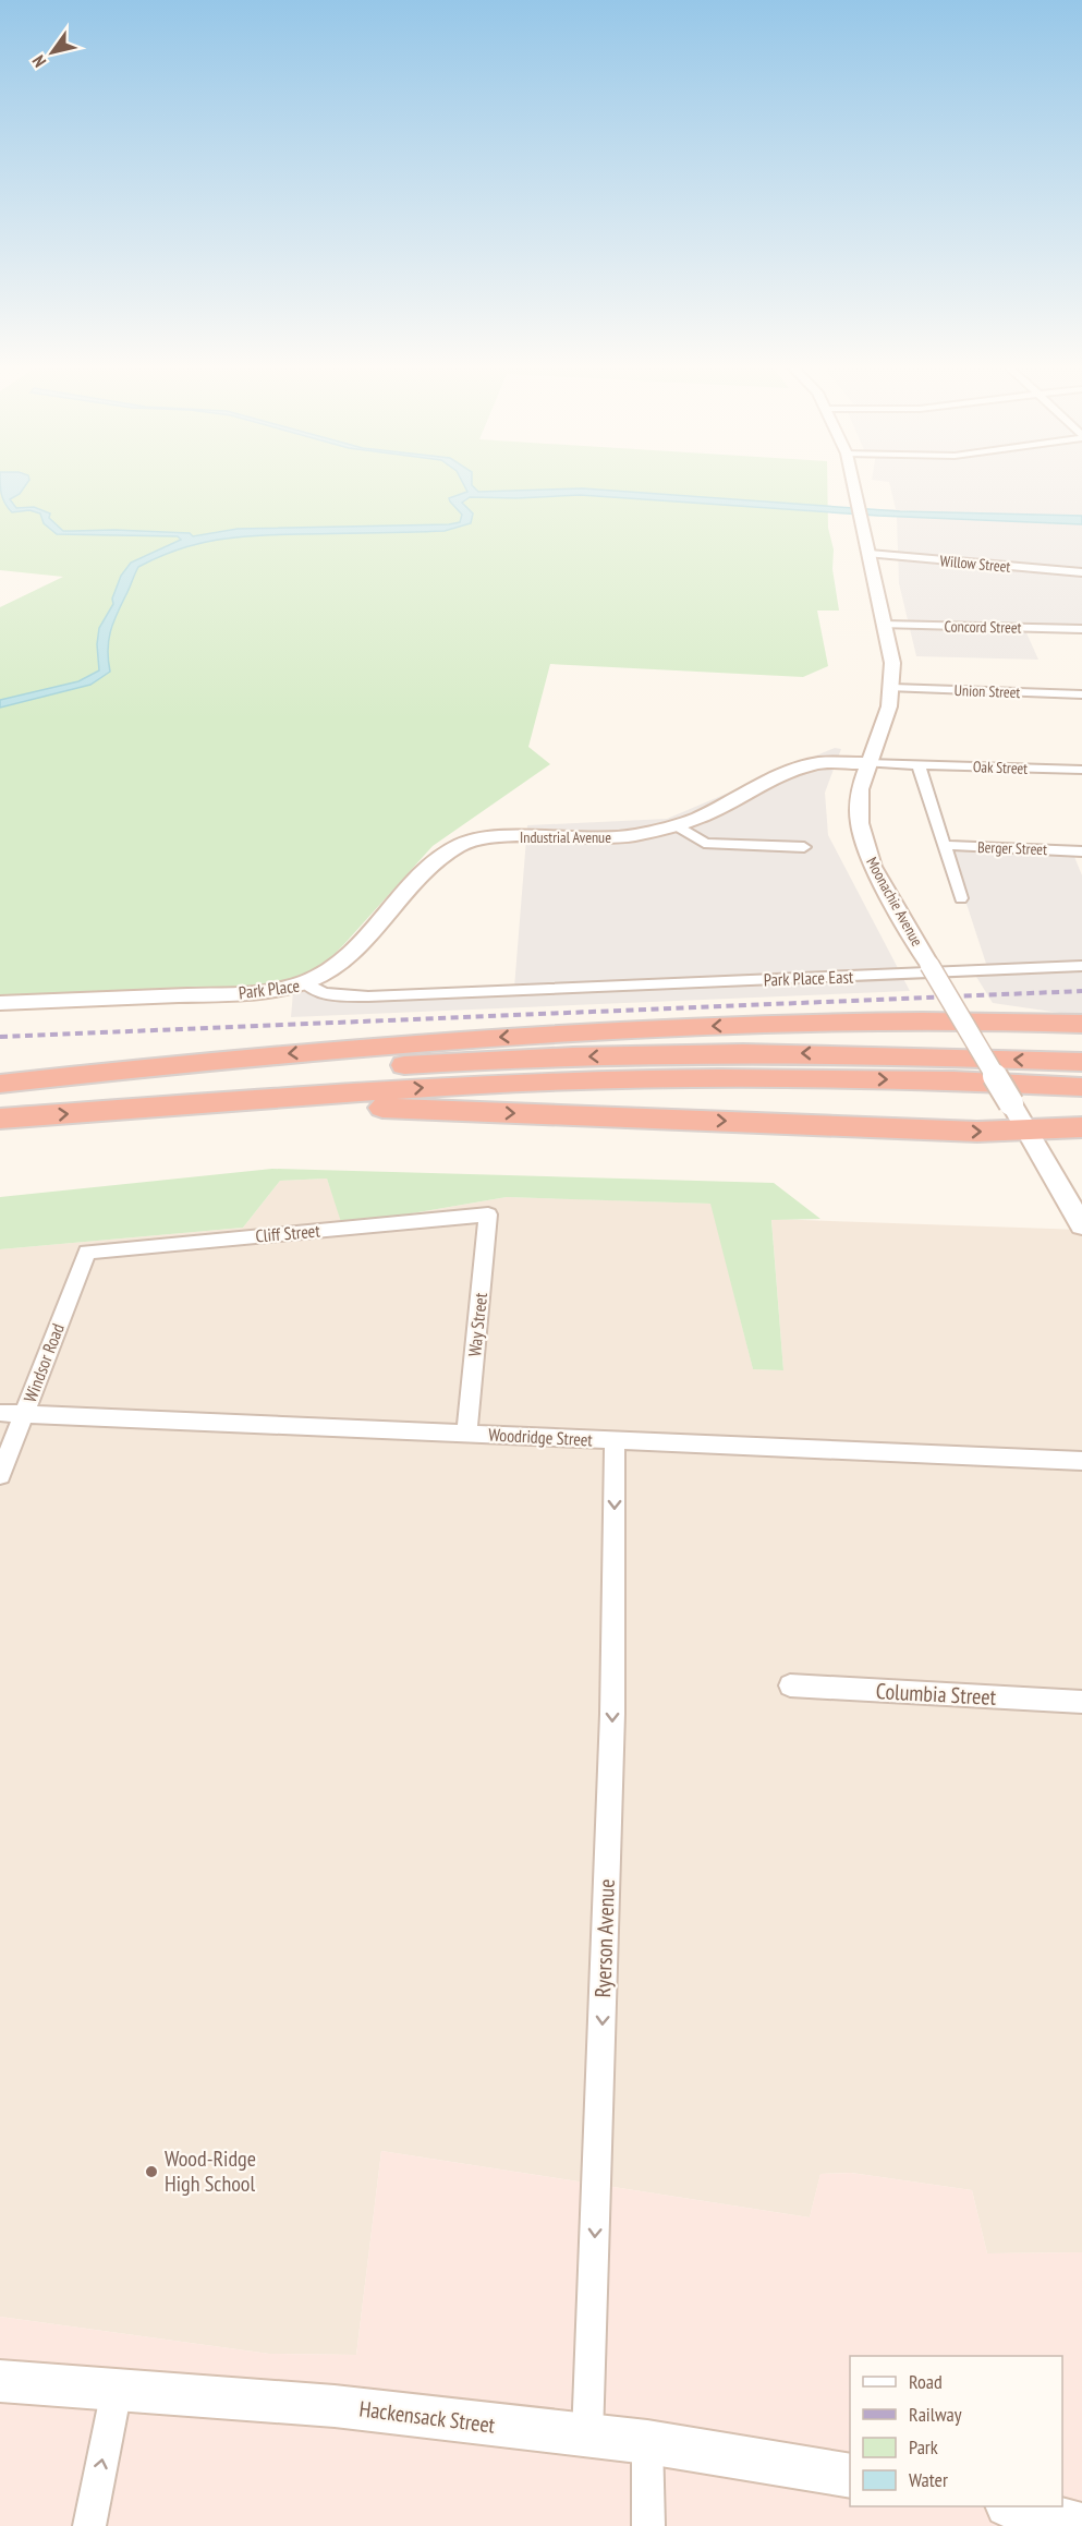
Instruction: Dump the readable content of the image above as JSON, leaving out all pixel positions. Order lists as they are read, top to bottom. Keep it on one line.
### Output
{"streets":{"main road":["Industrial Avenue","Moonachie Avenue","Park Place","Hackensack Street"],"street":["Willow Street","Concord Street","Union Street","Oak Street","Berger Street","Park Place East","Cliff Street","Way Street","Windsor Road","Woodridge Street","Columbia Street","Ryerson Avenue"]},"crossings":[["Willow Street","Moonachie Avenue"],["Concord Street","Moonachie Avenue"],["Union Street","Moonachie Avenue"],["Oak Street","Industrial Avenue"],["Oak Street","Moonachie Avenue"],["Industrial Avenue","Moonachie Avenue"],["Industrial Avenue","Park Place"],["Park Place East","Park Place"],["Cliff Street","Way Street"],["Cliff Street","Windsor Road"],["Way Street","Woodridge Street"],["Windsor Road","Woodridge Street"],["Woodridge Street","Ryerson Avenue"],["Ryerson Avenue","Hackensack Street"]],"one_way":["Ryerson Avenue"],"places":["Wood-Ridge High School"],"legend":["Road","Railway","Park","Water"],"north":"bottom left"}
